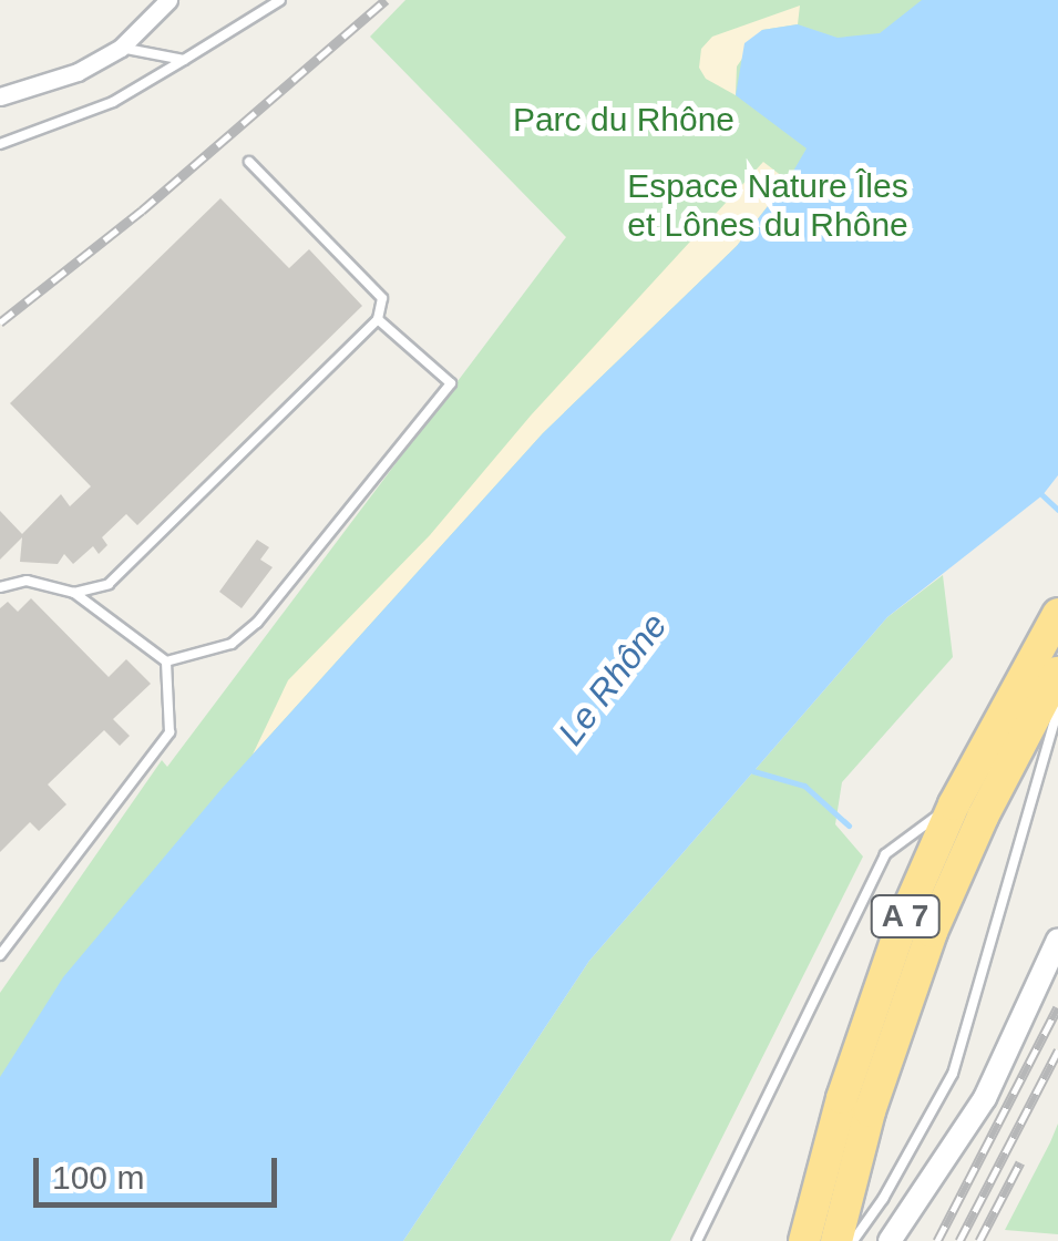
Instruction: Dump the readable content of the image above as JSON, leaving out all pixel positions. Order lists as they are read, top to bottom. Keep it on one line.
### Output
{"streets":{"highway":["A 7"]},"water":["Le Rhône"],"parks":["Parc du Rhône","Espace Nature Îles et Lônes du Rhône"],"scale_bar":"100 m"}
